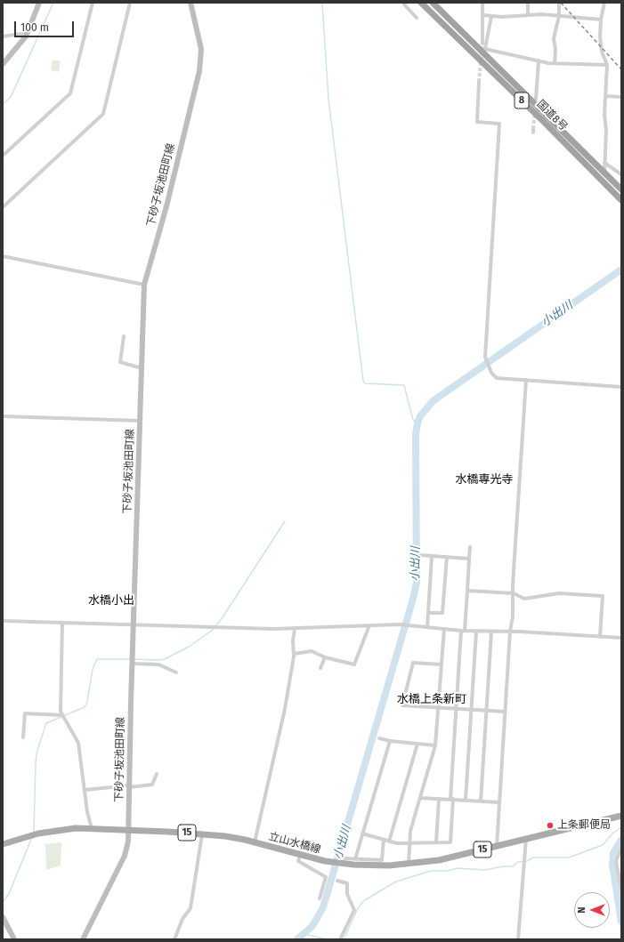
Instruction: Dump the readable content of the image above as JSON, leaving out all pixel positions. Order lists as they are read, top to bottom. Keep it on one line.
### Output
{"streets":{"highway":["8","国道8号"],"main road":["下砂子坂池田町線","15","立山水橋線"]},"crossings":[["下砂子坂池田町線","立山水橋線"]],"districts":["水橋専光寺","水橋小出","水橋上条新町"],"water":["小出川"],"places":["上条郵便局"],"scale_bar":"100 m","north":"left"}
